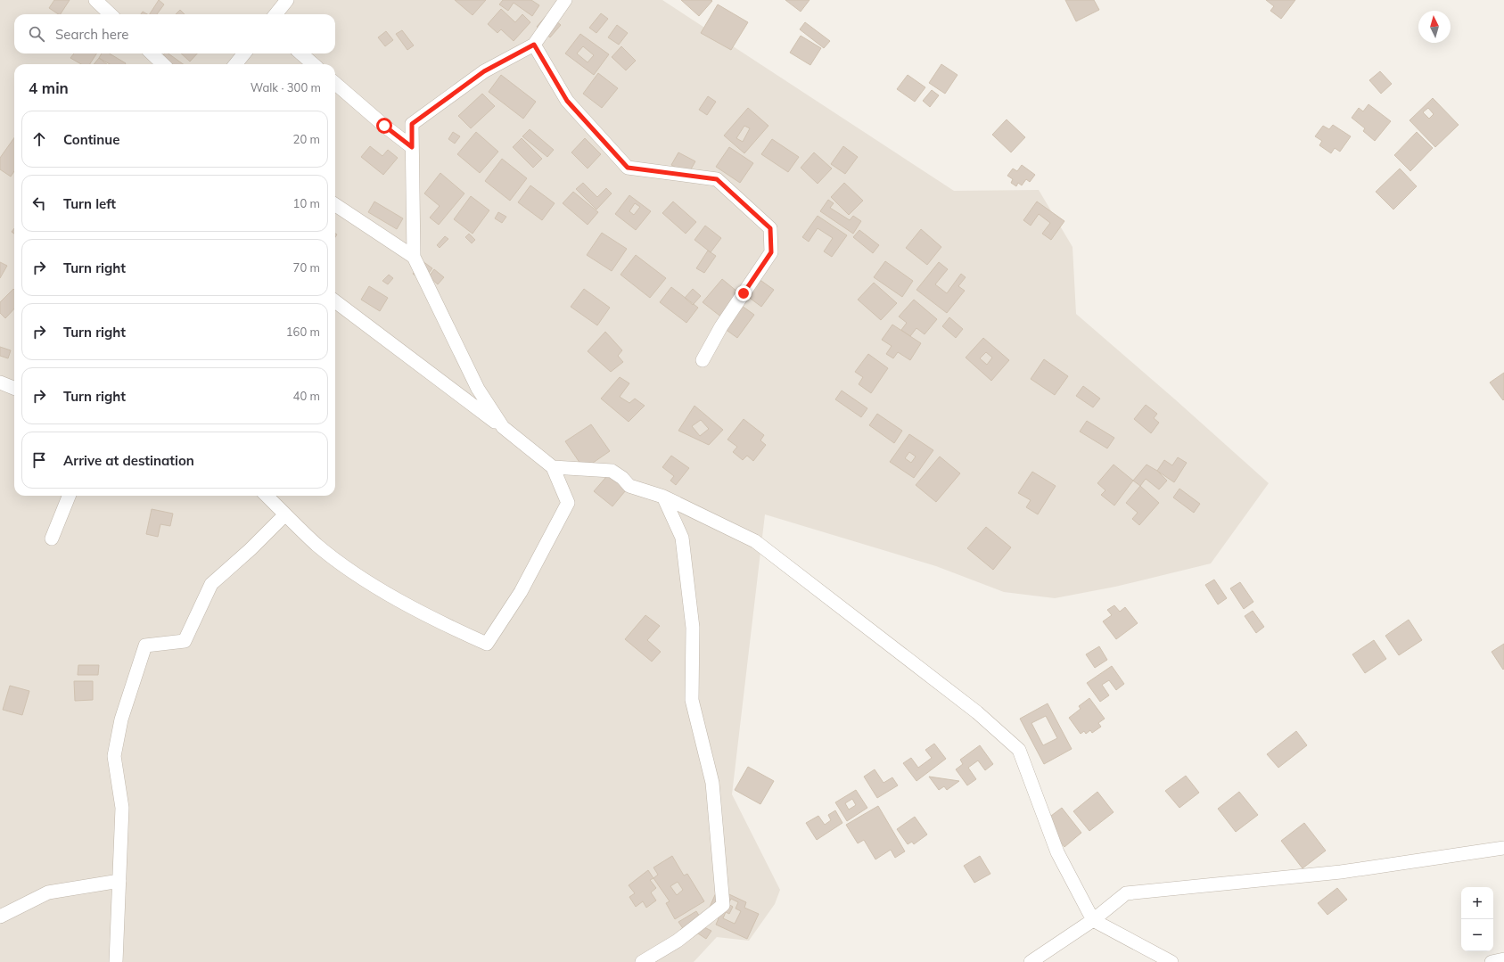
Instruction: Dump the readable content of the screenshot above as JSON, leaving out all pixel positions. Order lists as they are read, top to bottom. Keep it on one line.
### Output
{"north":"top","page":{"search":"Search here","heading":["4 min","Walk · 300 m"],"list":[["Continue","20 m"],["Turn left","10 m"],["Turn right","70 m"],["Turn right","160 m"],["Turn right","40 m"],"Arrive at destination"],"map_buttons":["+","−"]}}
